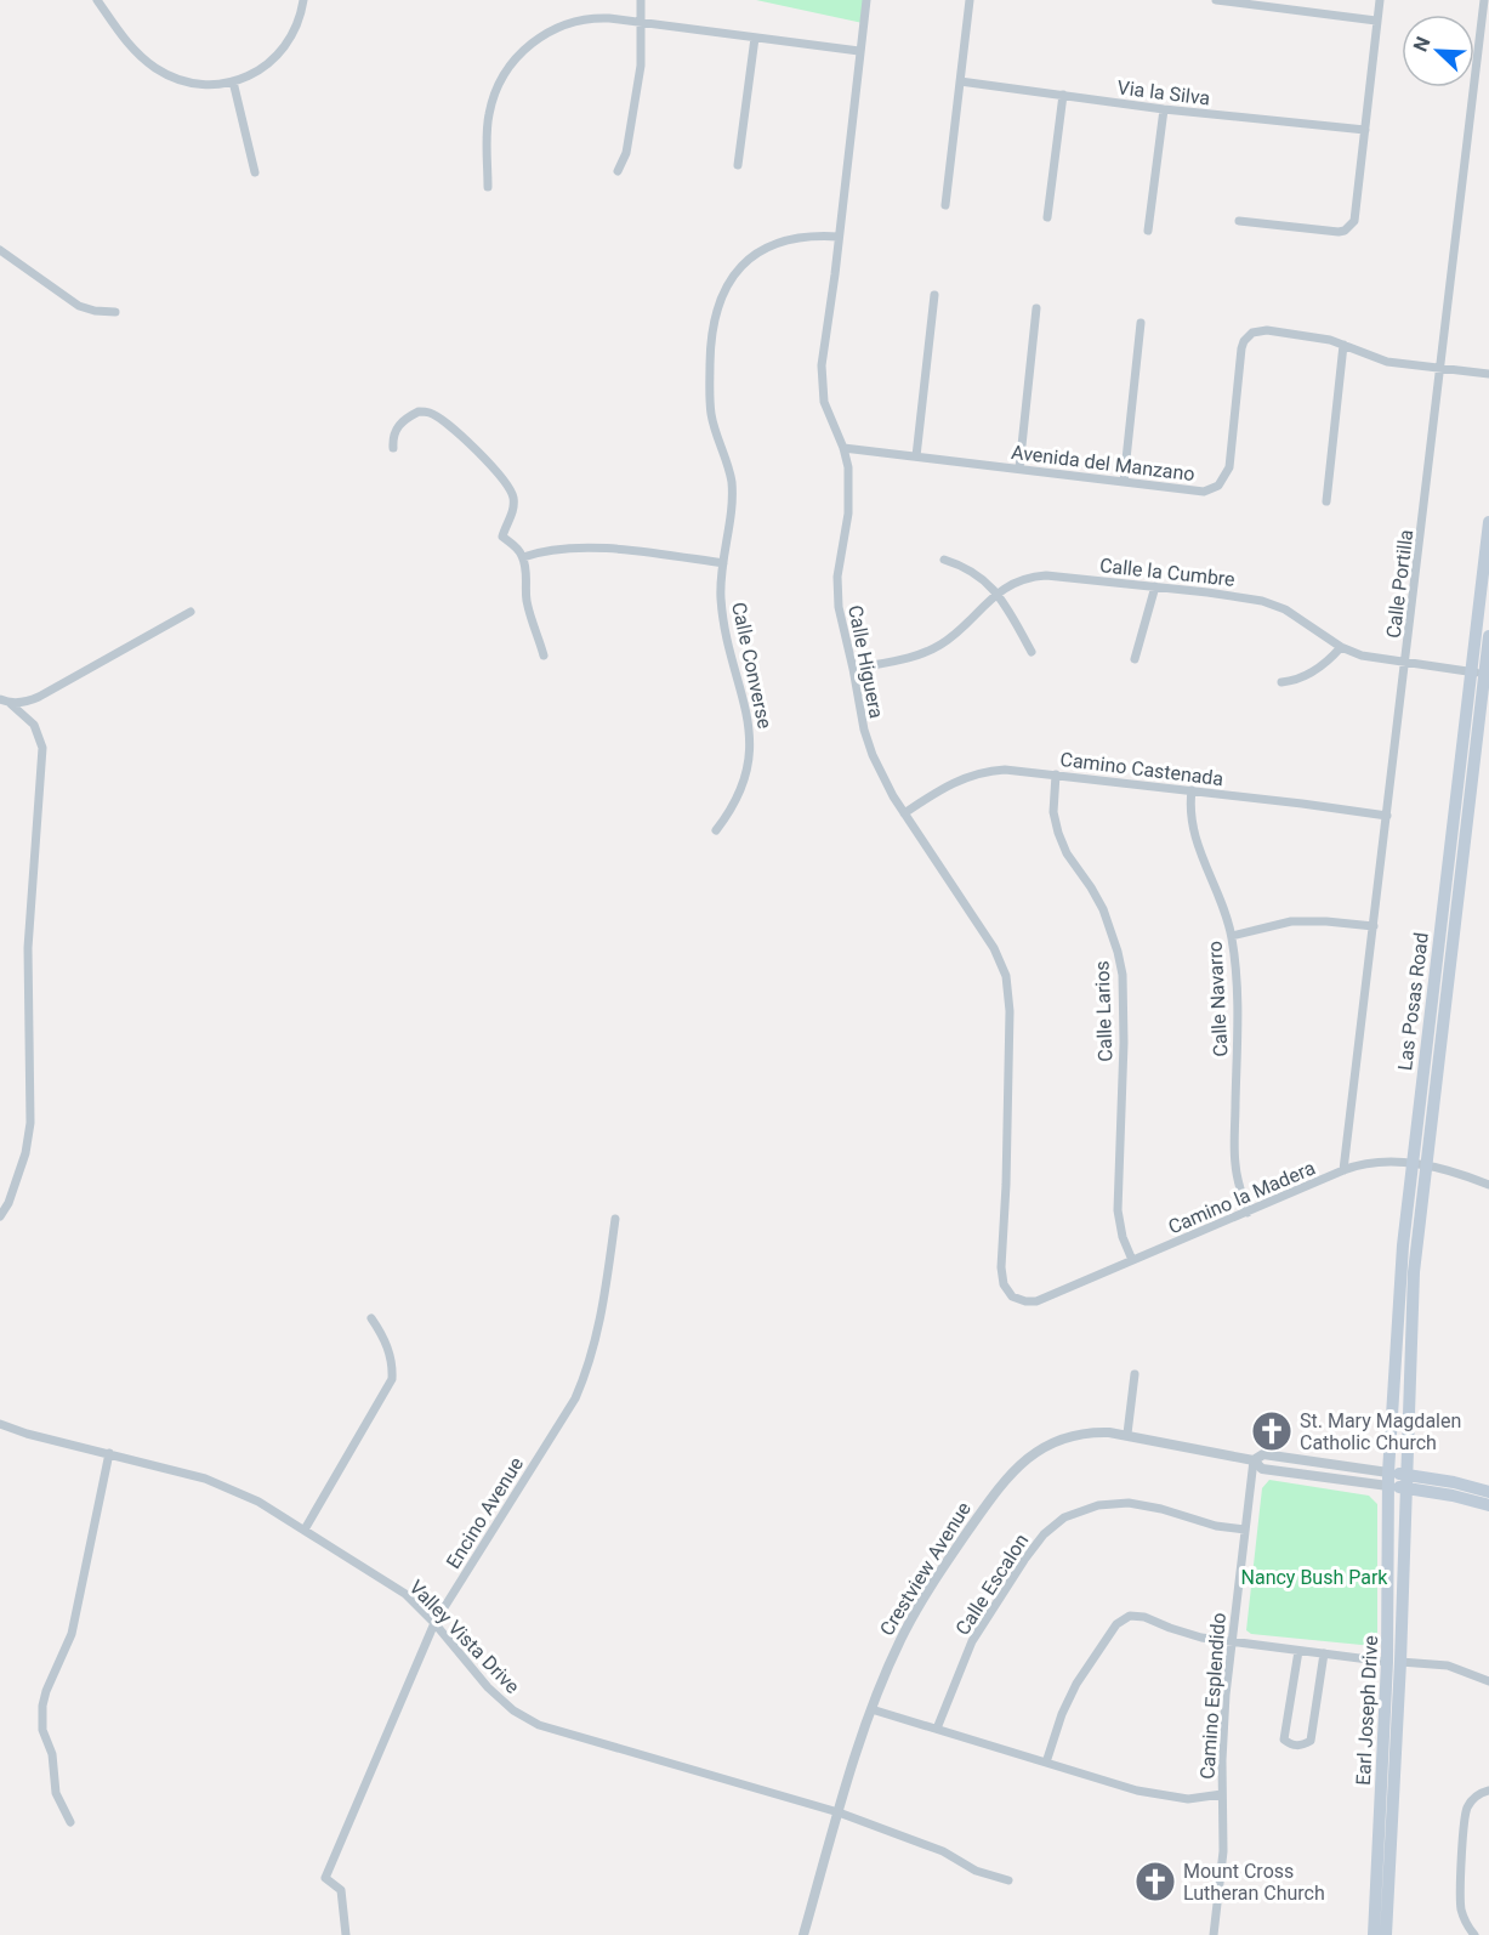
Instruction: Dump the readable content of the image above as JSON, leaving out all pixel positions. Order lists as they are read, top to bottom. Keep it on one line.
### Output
{"streets":{"main road":["Las Posas Road","Earl Joseph Drive"],"street":["Via la Silva","Avenida del Manzano","Calle la Cumbre","Calle Portilla","Calle Higuera","Calle Converse","Camino Castenada","Calle Navarro","Calle Larios","Camino la Madera","Encino Avenue","Crestview Avenue","Calle Escalon","Valley Vista Drive","Camino Esplendido"]},"crossings":[["Avenida del Manzano","Calle Portilla"],["Avenida del Manzano","Calle Higuera"],["Calle la Cumbre","Calle Portilla"],["Calle la Cumbre","Calle Higuera"],["Calle la Cumbre","Las Posas Road"],["Calle Portilla","Camino Castenada"],["Calle Portilla","Camino la Madera"],["Calle Higuera","Calle Converse"],["Calle Higuera","Camino Castenada"],["Calle Higuera","Camino la Madera"],["Camino Castenada","Calle Navarro"],["Camino Castenada","Calle Larios"],["Calle Navarro","Camino la Madera"],["Las Posas Road","Camino la Madera"],["Las Posas Road","Crestview Avenue"],["Las Posas Road","Earl Joseph Drive"],["Calle Larios","Camino la Madera"],["Encino Avenue","Valley Vista Drive"],["Crestview Avenue","Valley Vista Drive"],["Crestview Avenue","Camino Esplendido"],["Crestview Avenue","Earl Joseph Drive"],["Calle Escalon","Camino Esplendido"]],"parks":["Nancy Bush Park"],"places":{"church":["St. Mary Magdalen Catholic Church","Mount Cross Lutheran Church"]},"north":"top left"}
